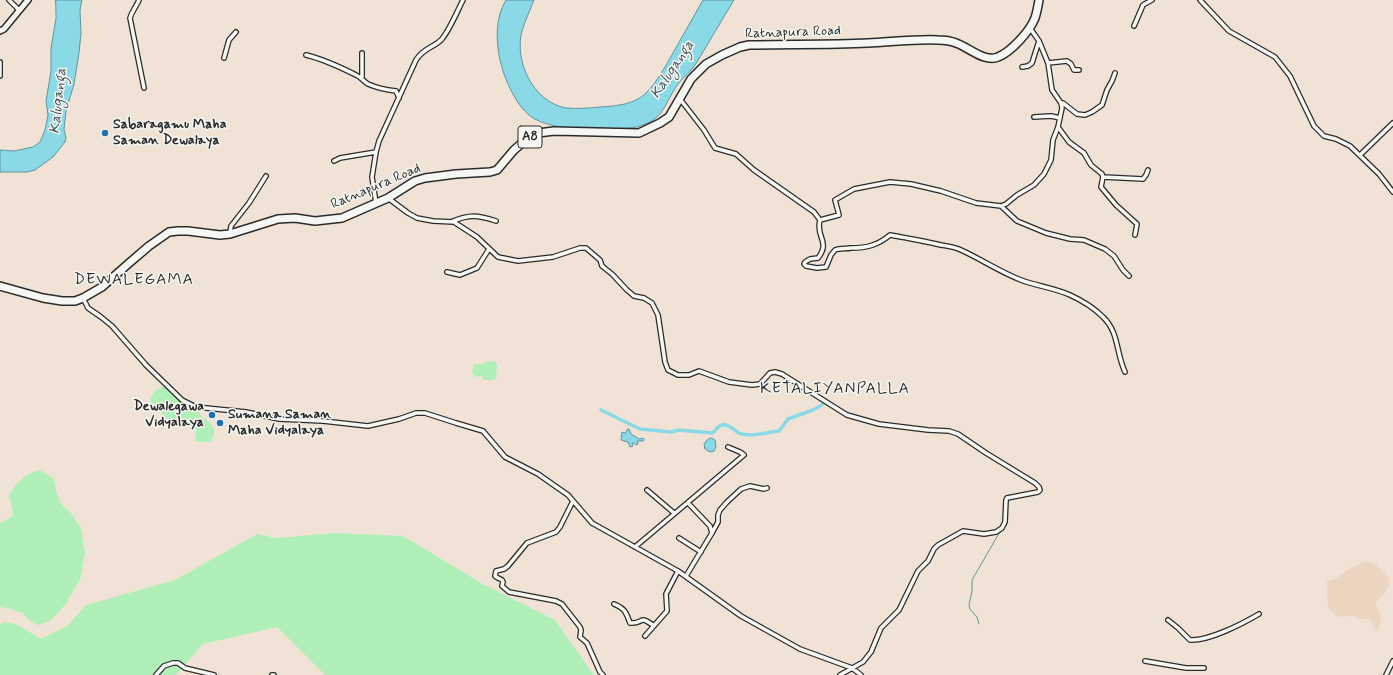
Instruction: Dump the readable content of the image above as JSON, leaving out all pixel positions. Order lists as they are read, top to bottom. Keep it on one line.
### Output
{"streets":{"highway":["Ratnapura Road","A8"]},"districts":["DEWALEGAMA","KETALIYANPALLA"],"water":["Kaluganga"],"places":["Sabaragamu Maha Saman Dewalaya","Dewalegawa Vidyalaya","Sumana Saman Maha Vidyalaya"]}
